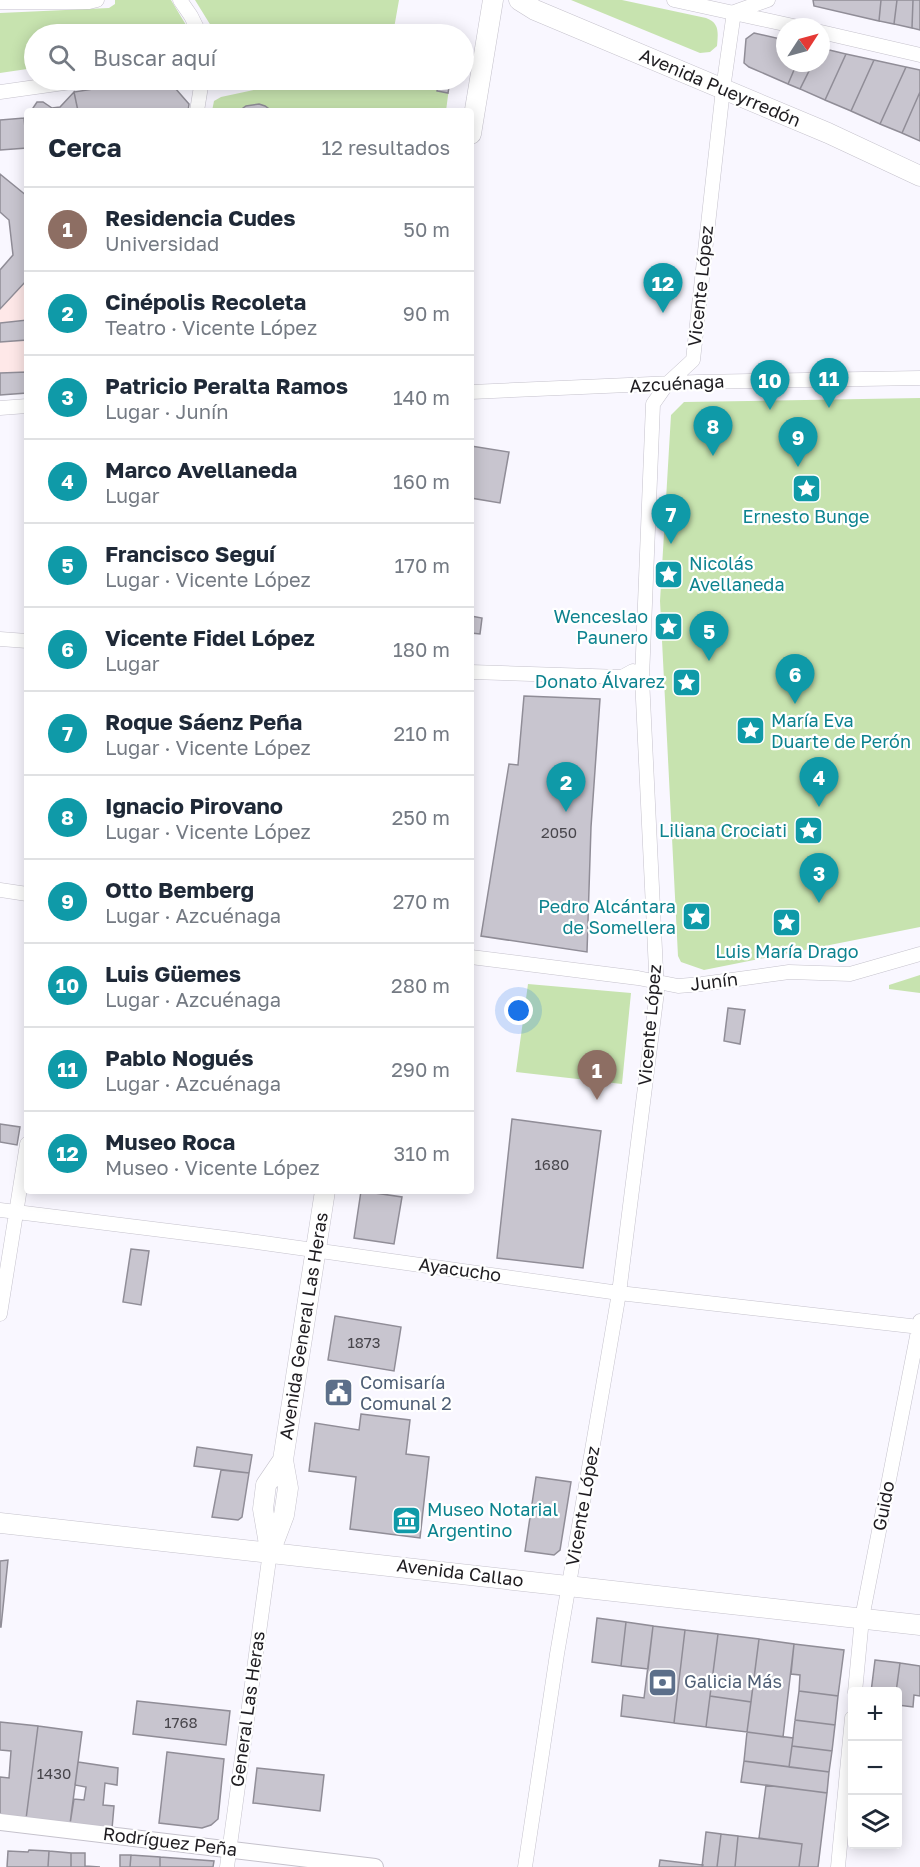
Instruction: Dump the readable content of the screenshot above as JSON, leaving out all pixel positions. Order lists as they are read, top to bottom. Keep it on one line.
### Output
{"streets":{"main road":["Avenida Pueyrredón","Avenida General Las Heras","Avenida Callao"],"street":["Vicente López","Azcuénaga","Junín","Ayacucho","Guido","General Las Heras","Rodríguez Peña"]},"crossings":[["Avenida Pueyrredón","Vicente López"],["Vicente López","Azcuénaga"],["Vicente López","Junín"],["Vicente López","Ayacucho"],["Vicente López","Avenida Callao"],["Ayacucho","Avenida General Las Heras"],["Ayacucho","Guido"],["Avenida General Las Heras","Avenida Callao"],["Avenida General Las Heras","General Las Heras"],["Guido","Avenida Callao"],["Avenida Callao","General Las Heras"],["General Las Heras","Rodríguez Peña"]],"places":{"place":["Ernesto Bunge","Nicolás Avellaneda","Wenceslao Paunero","Donato Álvarez","María Eva Duarte de Perón","Liliana Crociati","Pedro Alcántara de Somellera","Luis María Drago"],"public building":["Comisaría Comunal 2"],"museum":["Museo Notarial Argentino"],"bank":["Galicia Más"]},"house_numbers":["2050","1680","1873","1768","1430"],"north":"top right","page":{"search":"Buscar aquí","heading":["Cerca","12 resultados"],"list":[{"mark":"1","name":"Residencia Cudes","note":"Universidad","value":"50 m"},{"mark":"2","name":"Cinépolis Recoleta","note":"Teatro · Vicente López","value":"90 m"},{"mark":"3","name":"Patricio Peralta Ramos","note":"Lugar · Junín","value":"140 m"},{"mark":"4","name":"Marco Avellaneda","note":"Lugar","value":"160 m"},{"mark":"5","name":"Francisco Seguí","note":"Lugar · Vicente López","value":"170 m"},{"mark":"6","name":"Vicente Fidel López","note":"Lugar","value":"180 m"},{"mark":"7","name":"Roque Sáenz Peña","note":"Lugar · Vicente López","value":"210 m"},{"mark":"8","name":"Ignacio Pirovano","note":"Lugar · Vicente López","value":"250 m"},{"mark":"9","name":"Otto Bemberg","note":"Lugar · Azcuénaga","value":"270 m"},{"mark":"10","name":"Luis Güemes","note":"Lugar · Azcuénaga","value":"280 m"},{"mark":"11","name":"Pablo Nogués","note":"Lugar · Azcuénaga","value":"290 m"},{"mark":"12","name":"Museo Roca","note":"Museo · Vicente López","value":"310 m"}],"pins":["12","11","10","8","9","7","5","6","4","2","3","1"],"map_buttons":["+","−"]}}
